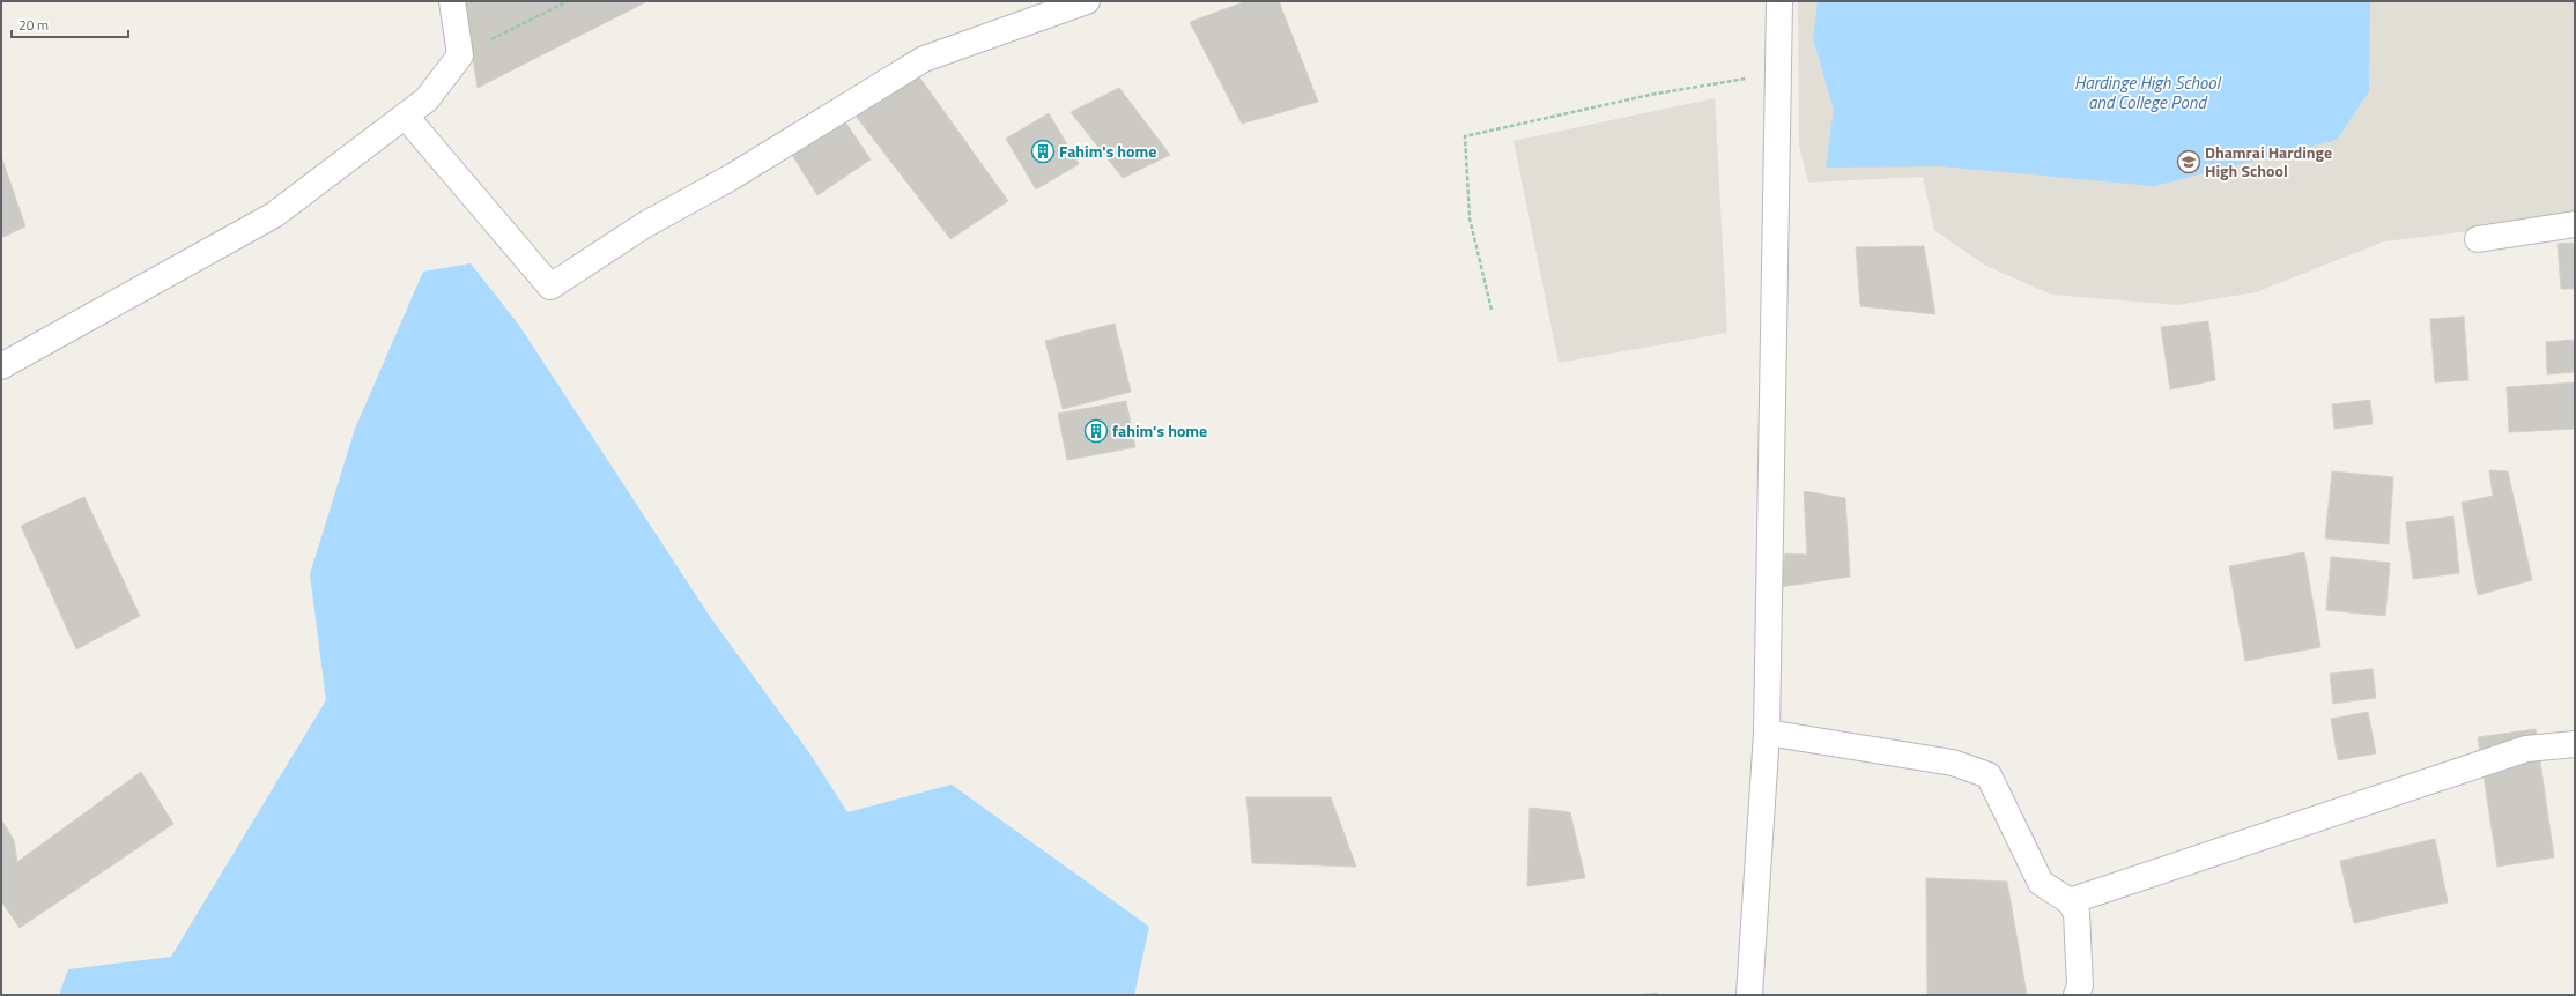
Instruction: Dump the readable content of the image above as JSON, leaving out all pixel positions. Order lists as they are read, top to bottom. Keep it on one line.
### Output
{"water":["Hardinge High School and College Pond"],"places":{"building":["Fahim's home","fahim's home"],"school or university":["Dhamrai Hardinge High School"]},"scale_bar":"20 m"}
